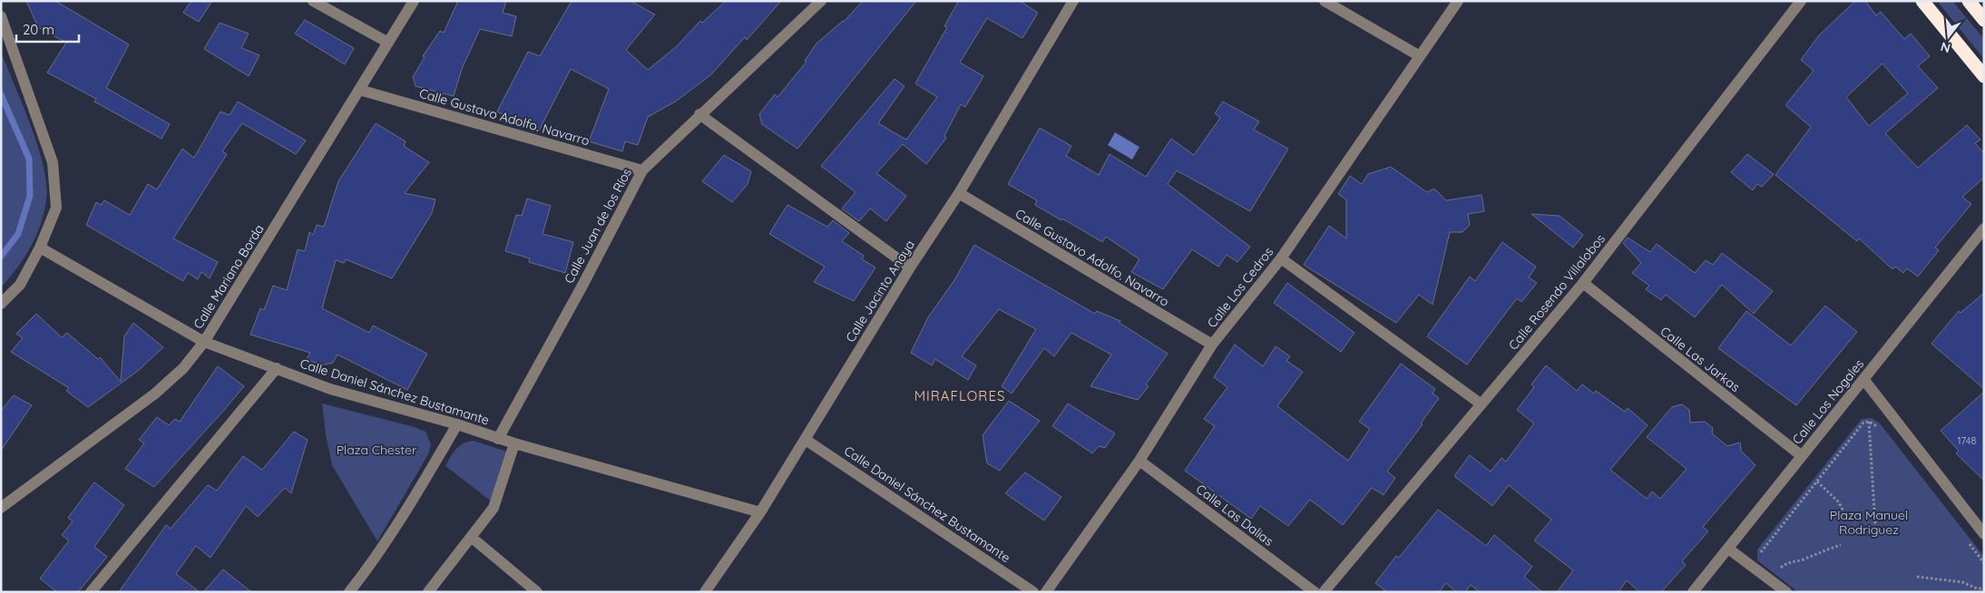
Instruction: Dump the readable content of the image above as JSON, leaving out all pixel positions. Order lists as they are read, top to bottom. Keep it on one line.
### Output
{"streets":{"street":["Calle Gustavo Adolfo. Navarro","Calle Juan de los Ríos","Calle Mariano Borda","Calle Los Cedros","Calle Jacinto Anaya","Calle Rosendo Villalobos","Calle Las Jarkas","Calle Daniel Sánchez Bustamante","Calle Los Nogales","Calle Las Dalias"]},"crossings":[["Calle Gustavo Adolfo. Navarro","Calle Juan de los Ríos"],["Calle Gustavo Adolfo. Navarro","Calle Mariano Borda"],["Calle Gustavo Adolfo. Navarro","Calle Los Cedros"],["Calle Gustavo Adolfo. Navarro","Calle Jacinto Anaya"],["Calle Juan de los Ríos","Calle Daniel Sánchez Bustamante"],["Calle Mariano Borda","Calle Daniel Sánchez Bustamante"],["Calle Los Cedros","Calle Las Dalias"],["Calle Jacinto Anaya","Calle Daniel Sánchez Bustamante"],["Calle Rosendo Villalobos","Calle Las Jarkas"],["Calle Las Jarkas","Calle Los Nogales"]],"districts":["MIRAFLORES"],"parks":["Plaza Chester","Plaza Manuel Rodriguez"],"house_numbers":["1748"],"scale_bar":"20 m","north":"bottom"}
